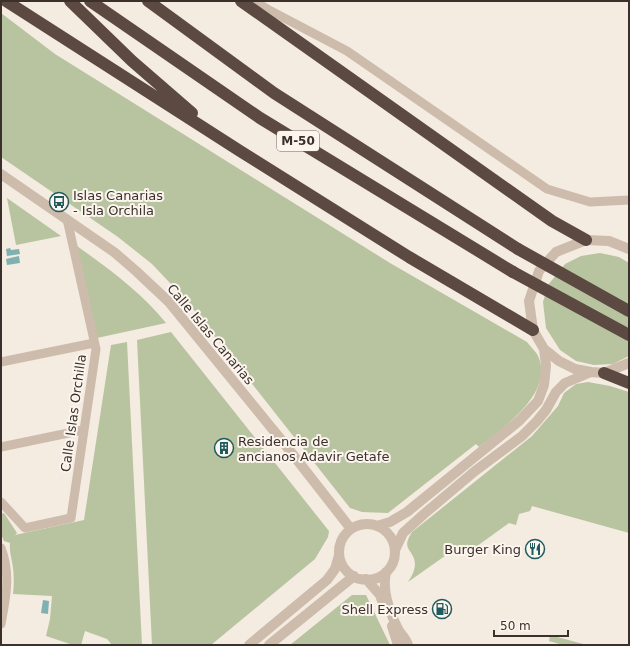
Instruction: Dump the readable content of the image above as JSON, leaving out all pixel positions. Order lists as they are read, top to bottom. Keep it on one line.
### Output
{"streets":{"highway":["M-50"],"street":["Calle Islas Canarias","Calle Islas Orchilla"]},"crossings":[["Calle Islas Canarias","Calle Islas Orchilla"]],"places":{"bus stop":["Islas Canarias - Isla Orchila"],"building":["Residencia de ancianos Adavir Getafe"],"restaurant":["Burger King"],"fuel station":["Shell Express"]},"scale_bar":"50 m"}
